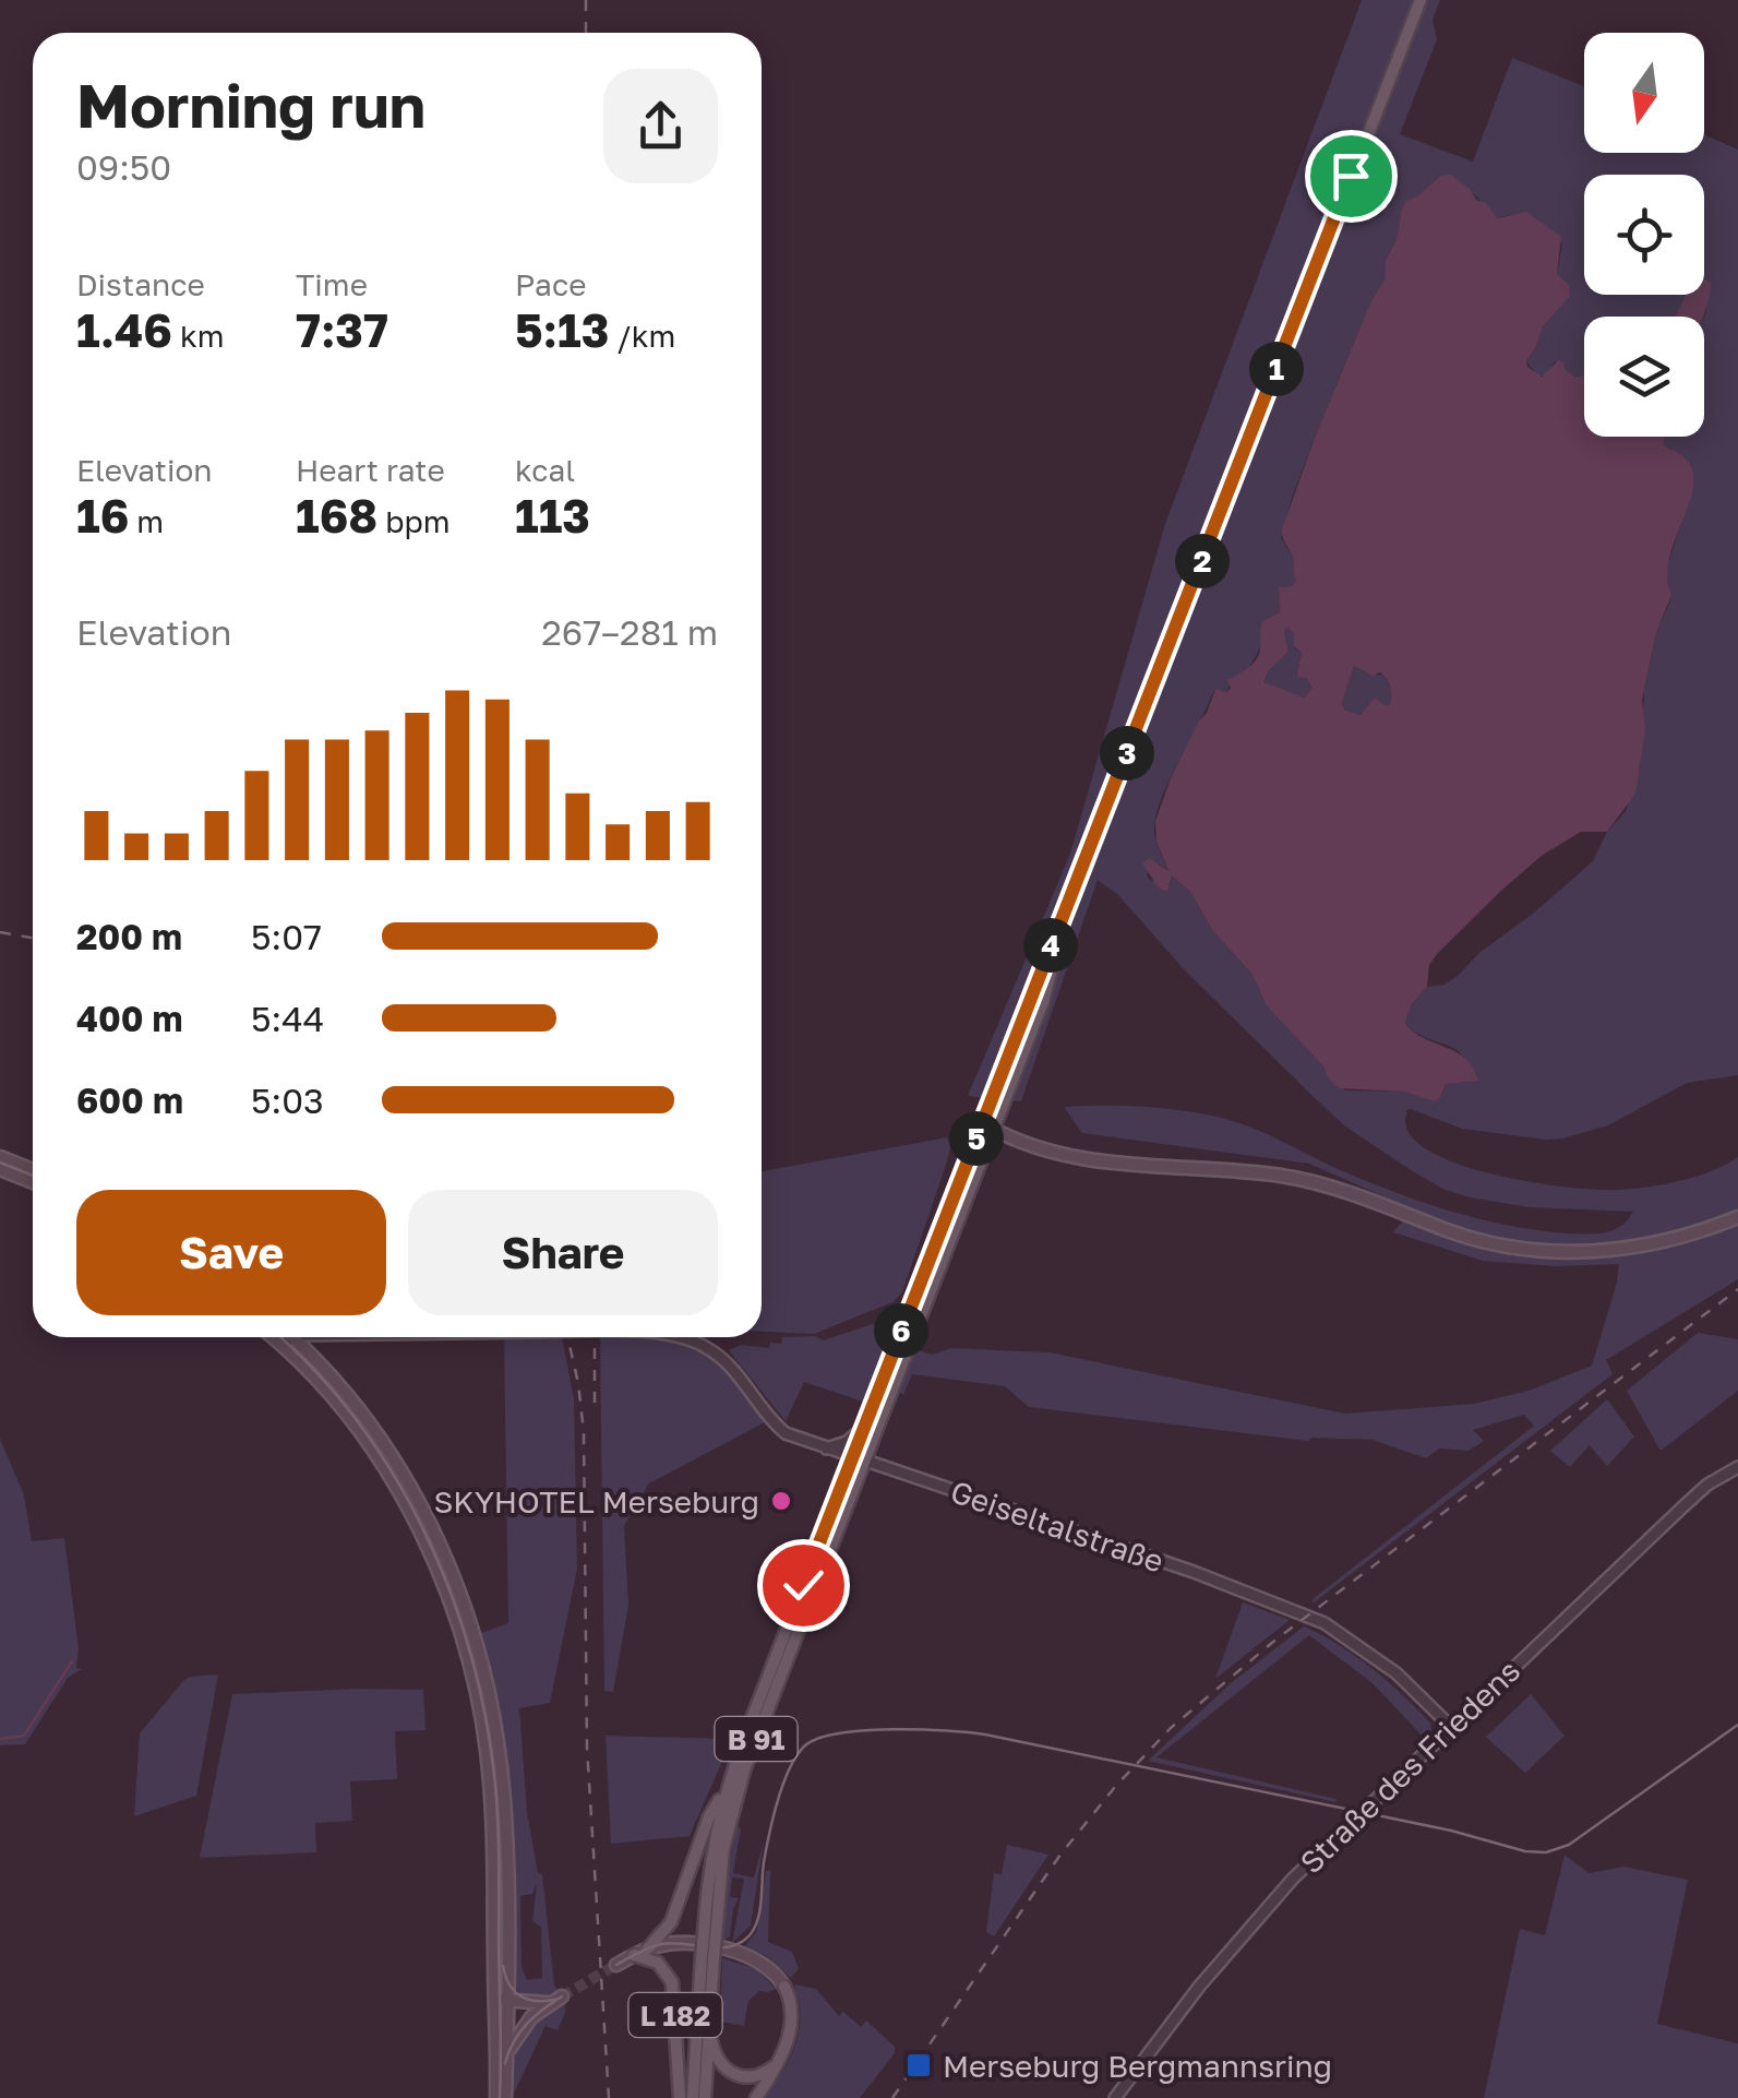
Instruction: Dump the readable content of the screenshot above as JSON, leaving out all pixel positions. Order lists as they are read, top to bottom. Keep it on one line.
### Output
{"streets":{"main road":["B 91","L 182"],"street":["Geiseltalstraße","Straße des Friedens"]},"crossings":[["Geiseltalstraße","B 91"],["Geiseltalstraße","Straße des Friedens"]],"places":{"other":["SKYHOTEL Merseburg"],"transit":["Merseburg Bergmannsring"]},"north":"bottom","page":{"heading":["Morning run","09:50"],"stats":[["Distance","1.46 km"],["Time","7:37"],["Pace","5:13 /km"],["Elevation","16 m"],["Heart rate","168 bpm"],["kcal","113"]],"pins":["1","2","3","4","5","6"],"chart":["Elevation","267–281 m"],"list":[{"name":"200 m","note":"5:07"},{"name":"400 m","note":"5:44"},{"name":"600 m","note":"5:03"}],"buttons":["Save","Share"]}}
